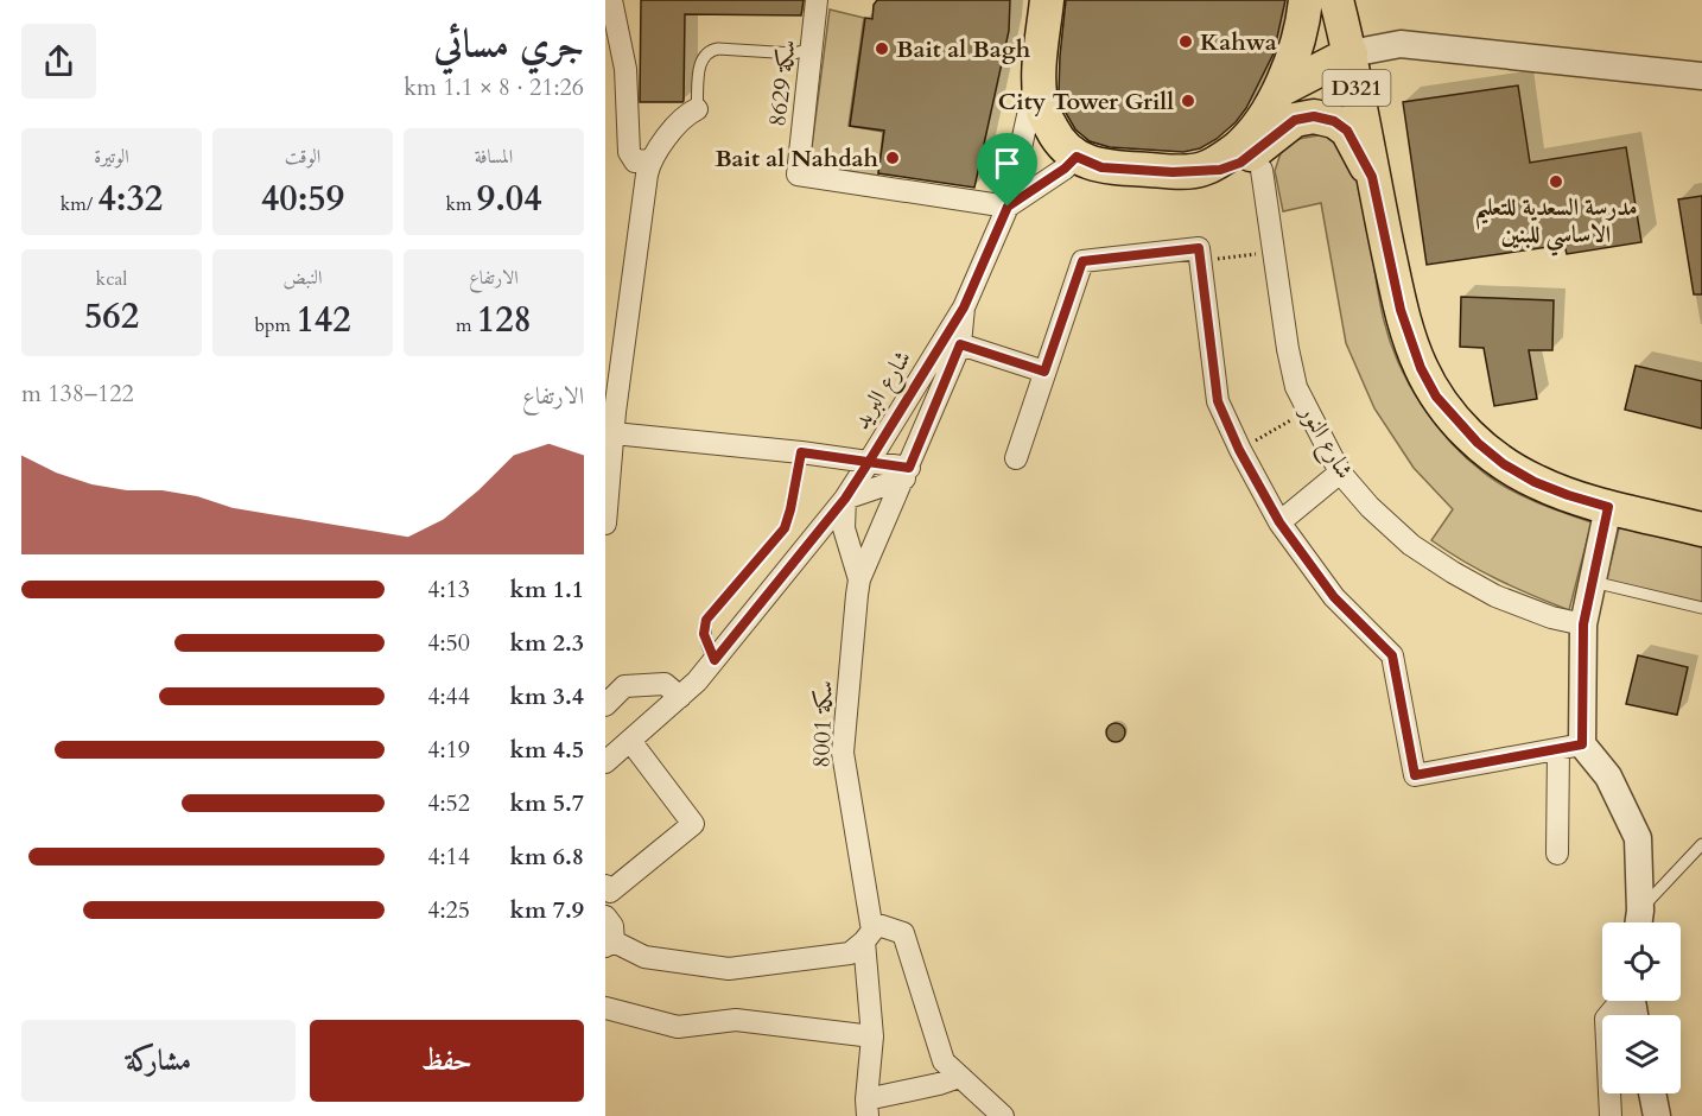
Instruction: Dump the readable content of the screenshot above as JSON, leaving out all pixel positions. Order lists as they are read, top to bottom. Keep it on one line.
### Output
{"streets":{"main road":["D321"],"street":["سكة 8629","شارع البريد","شارع النور","سكة 8001"]},"crossings":[["سكة 8629","شارع البريد"],["D321","شارع البريد"],["شارع البريد","سكة 8001"]],"places":["Kahwa","Bait al Bagh","City Tower Grill","Bait al Nahdah","مدرسة السعدية للتعليم الاساسي للبنين"],"page":{"heading":["جري مسائي","21:26 · 8 × 1.1 km"],"stats":[["المسافة","9.04 km"],["الوقت","40:59"],["الوتيرة","4:32 /km"],["الارتفاع","128 m"],["النبض","142 bpm"],["kcal","562"]],"chart":["الارتفاع","122–138 m"],"list":[{"name":"1.1 km","note":"4:13"},{"name":"2.3 km","note":"4:50"},{"name":"3.4 km","note":"4:44"},{"name":"4.5 km","note":"4:19"},{"name":"5.7 km","note":"4:52"},{"name":"6.8 km","note":"4:14"},{"name":"7.9 km","note":"4:25"}],"buttons":["حفظ","مشاركة"]}}
